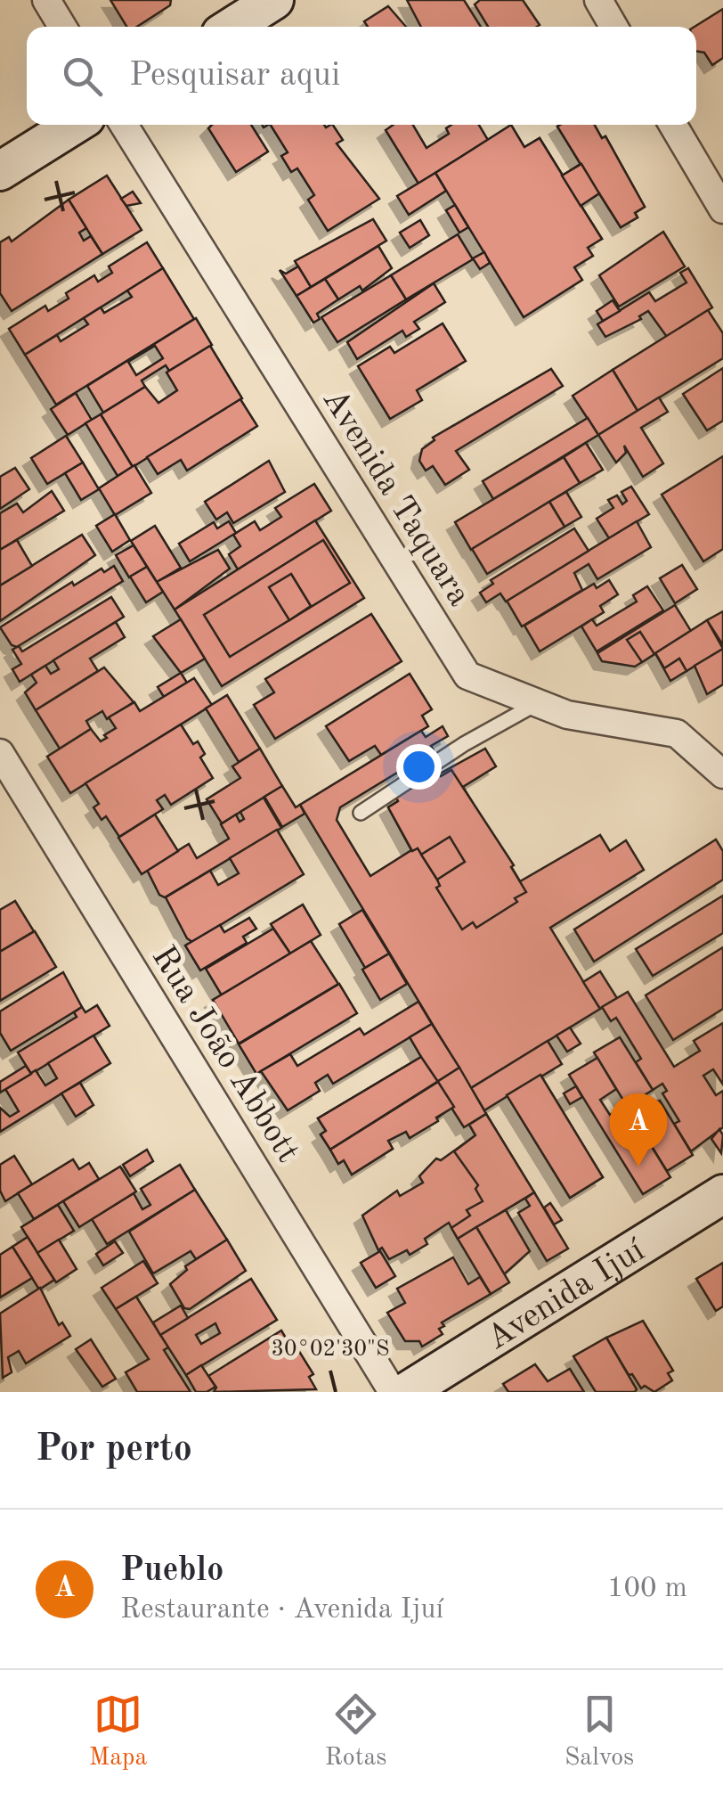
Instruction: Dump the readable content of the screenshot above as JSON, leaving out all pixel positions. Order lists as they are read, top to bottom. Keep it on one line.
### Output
{"streets":{"street":["Avenida Taquara","Rua João Abbott","Avenida Ijuí"]},"page":{"search":"Pesquisar aqui","pins":"A","heading":"Por perto","list":[{"mark":"A","name":"Pueblo","note":"Restaurante · Avenida Ijuí","value":"100 m"}],"nav":["Mapa","Rotas","Salvos"]},"coordinates":["30°02'30\"S"]}
